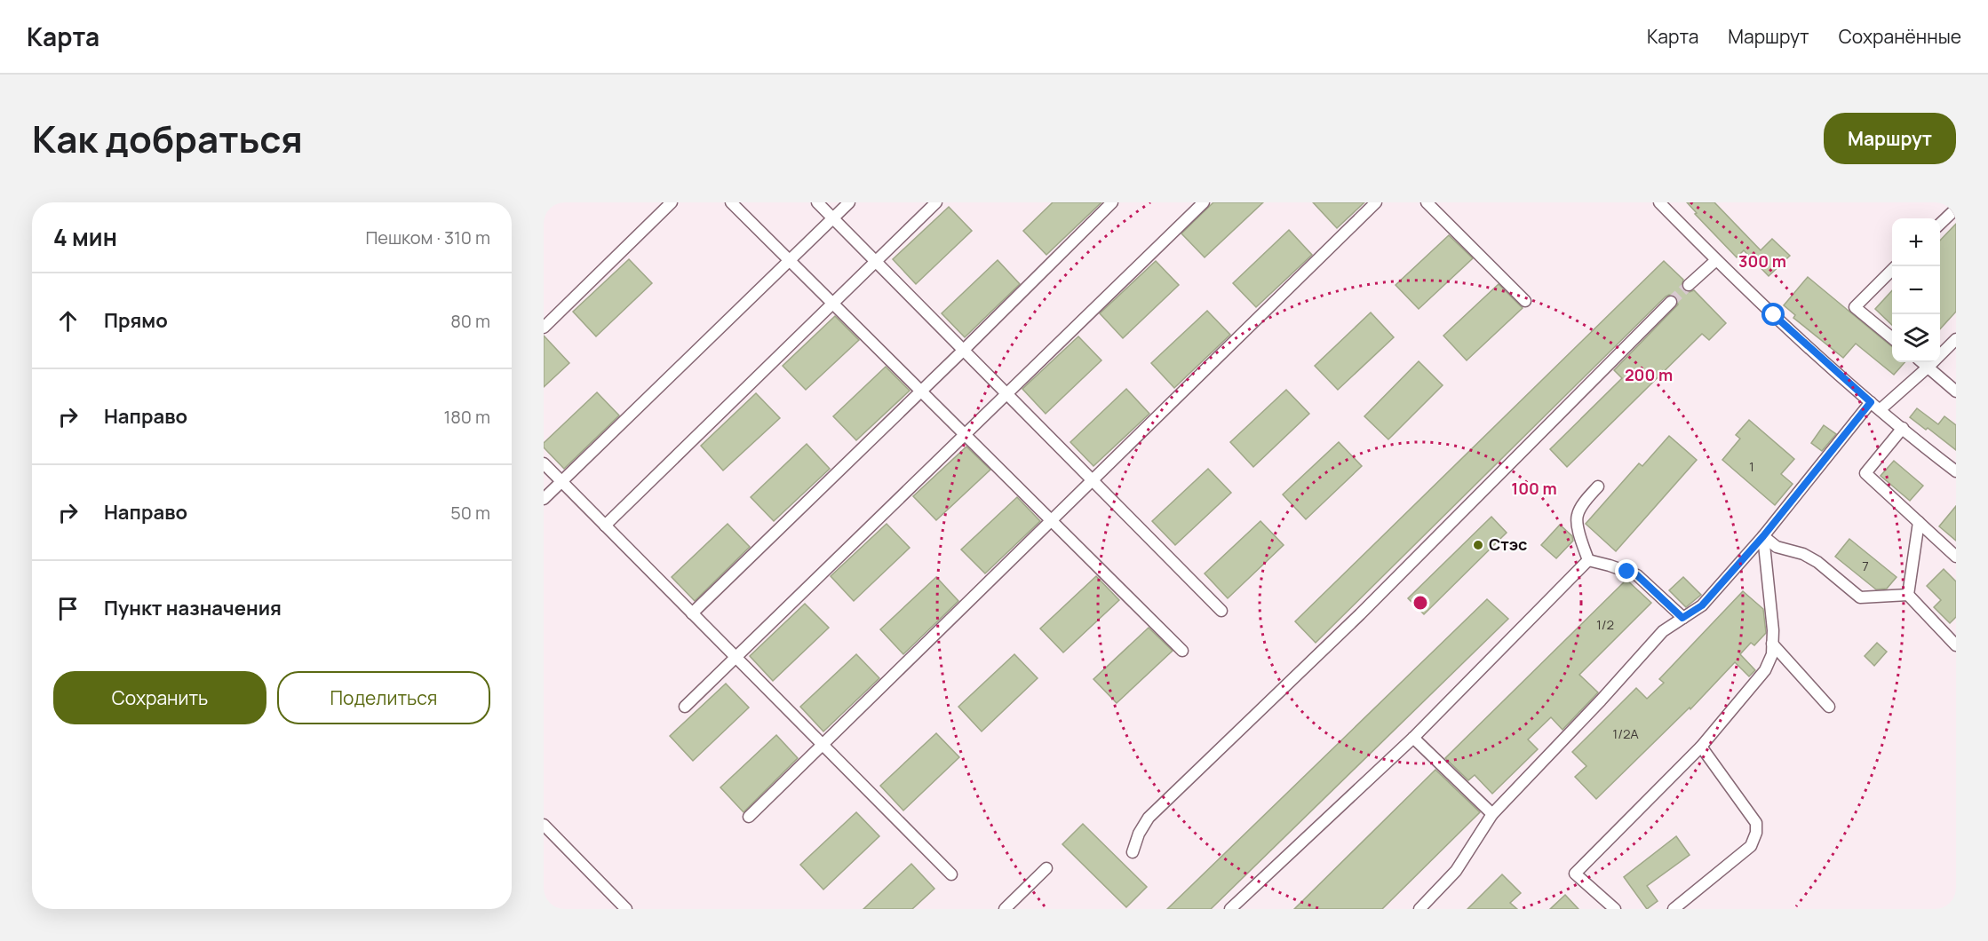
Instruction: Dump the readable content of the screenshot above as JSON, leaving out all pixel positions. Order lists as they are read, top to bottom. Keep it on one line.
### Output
{"places":["Стэс"],"house_numbers":["1","7","1/2","1/2А"],"page":{"header":"Карта","nav":["Карта","Маршрут","Сохранённые"],"title":"Как добраться","buttons":["Маршрут",["Сохранить","Поделиться"]],"heading":["4 мин","Пешком · 310 m"],"map_buttons":["+","−"],"list":[["Прямо","80 m"],["Направо","180 m"],["Направо","50 m"],"Пункт назначения"]},"rings":["300 m","200 m","100 m"]}
